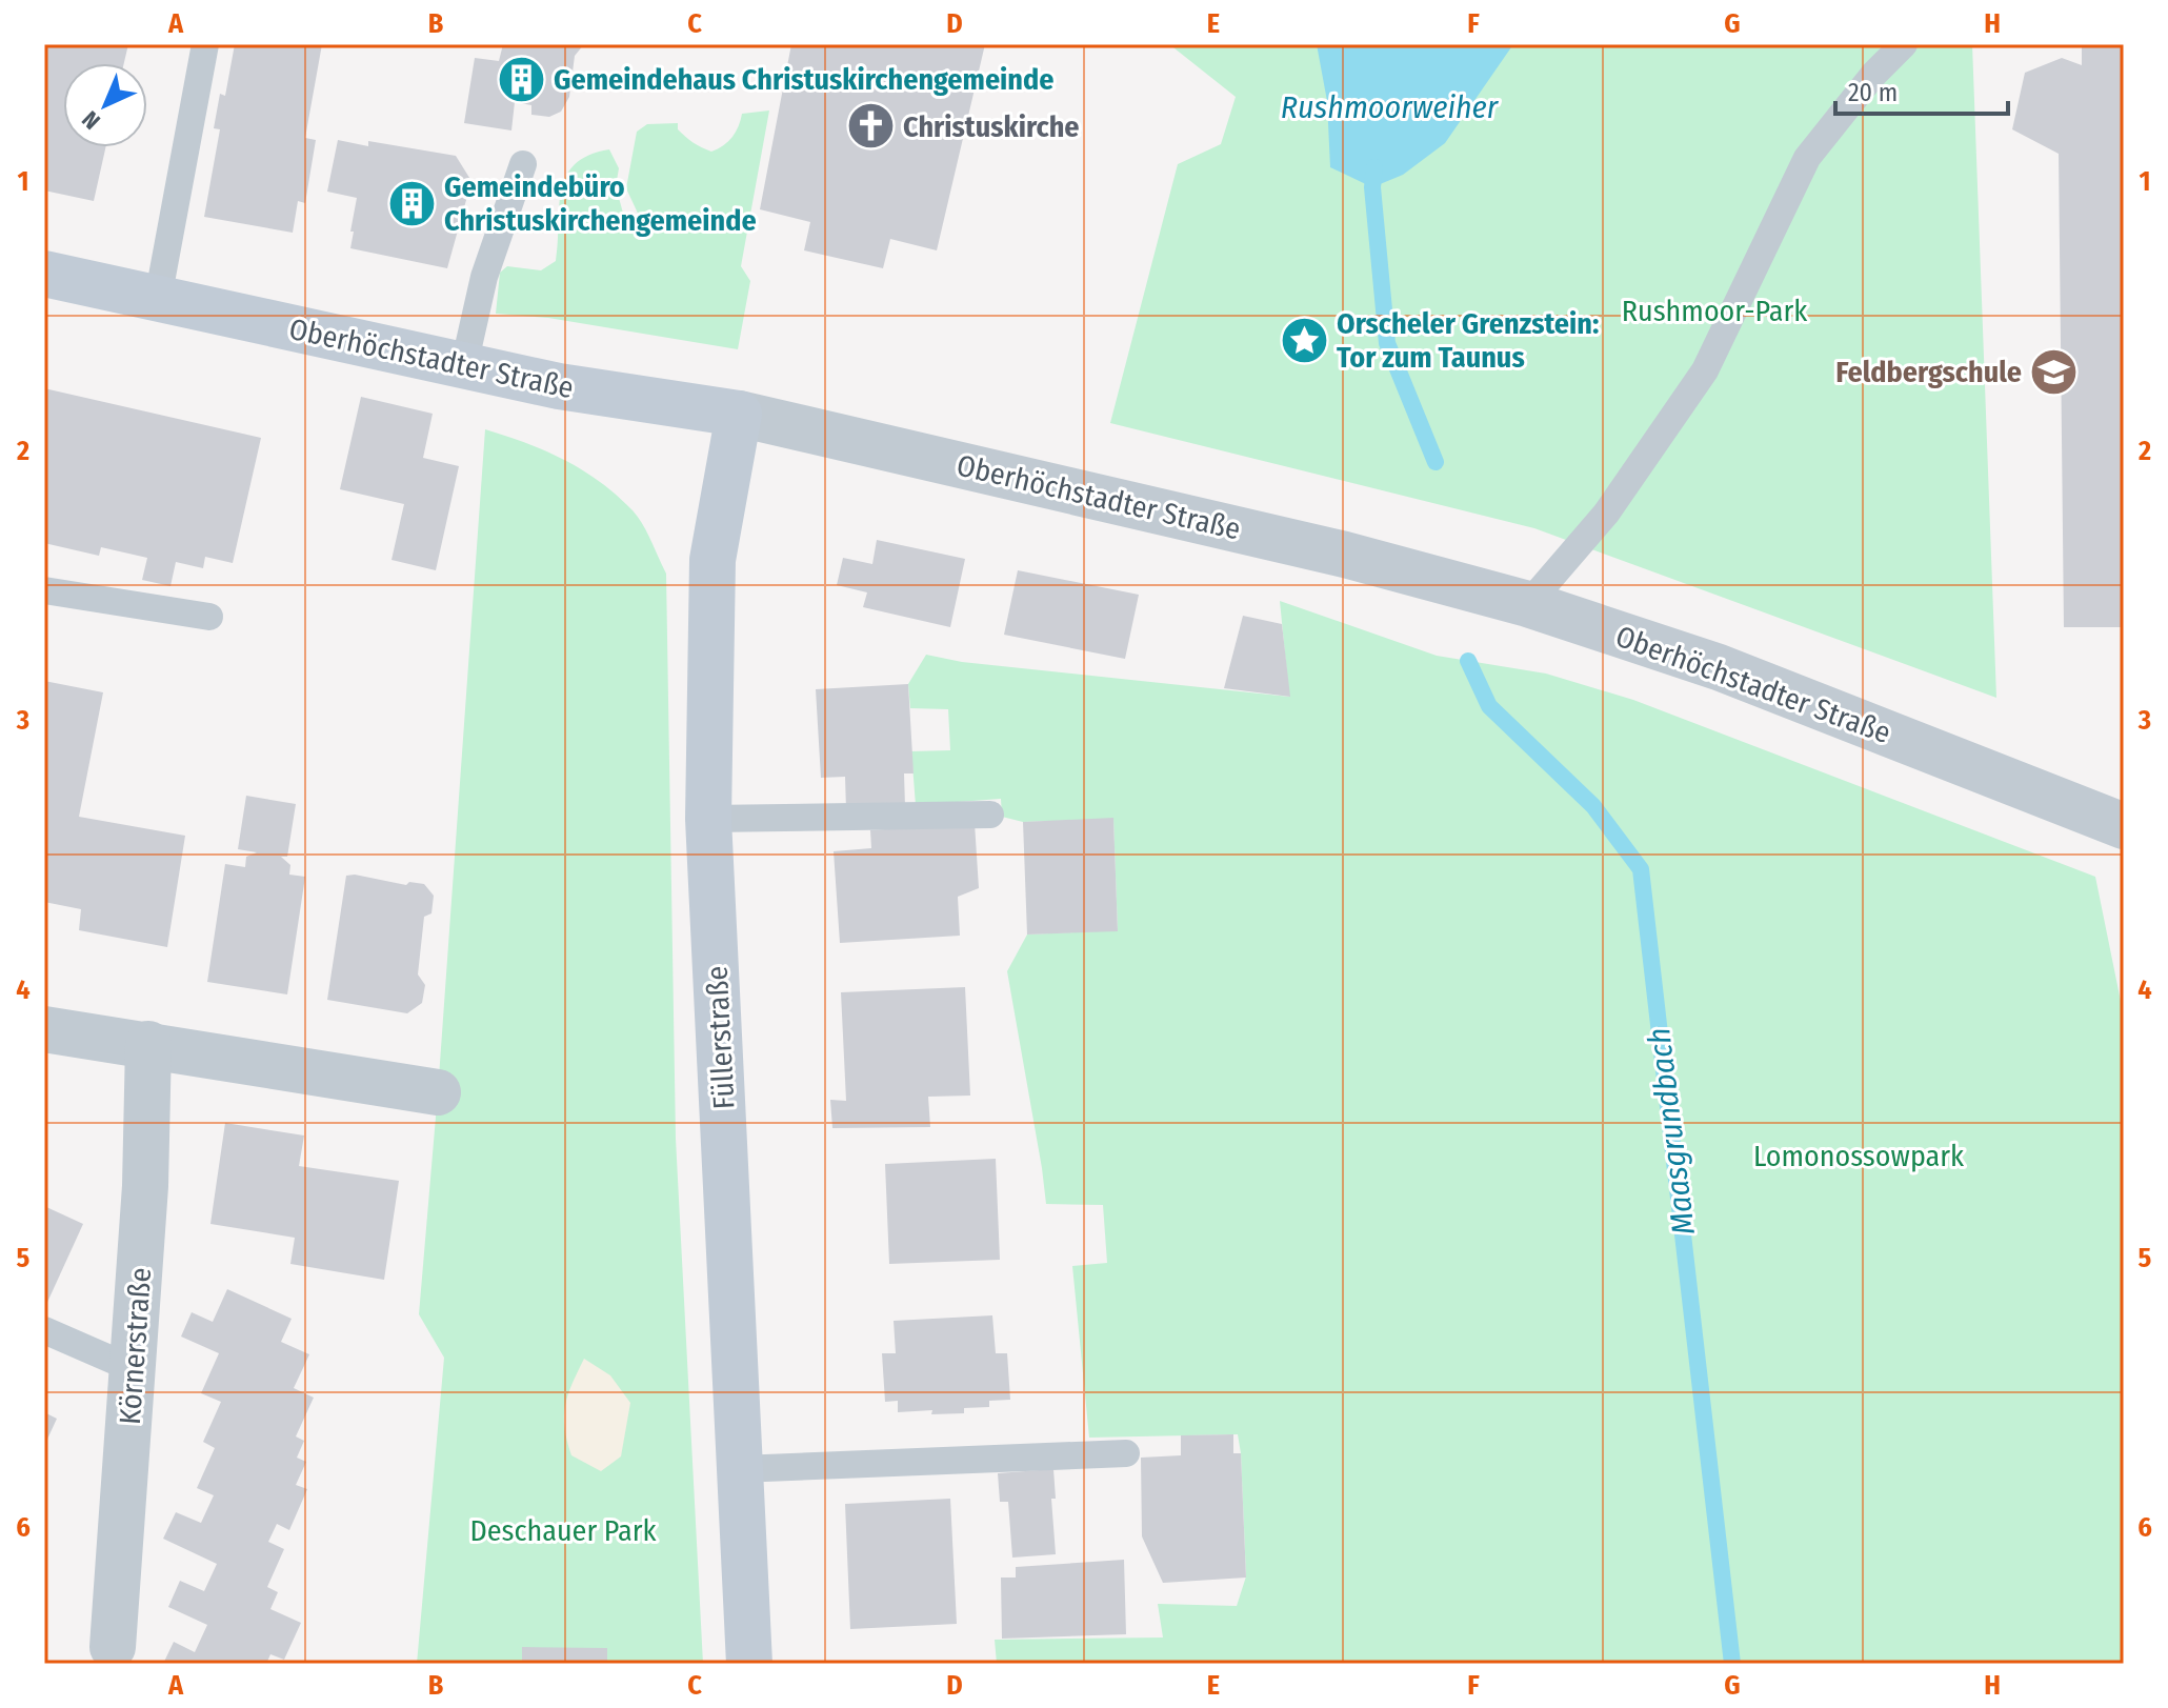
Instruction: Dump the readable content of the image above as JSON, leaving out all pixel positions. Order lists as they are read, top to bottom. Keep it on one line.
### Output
{"streets":{"main road":["Oberhöchstadter Straße","Füllerstraße"],"street":["Körnerstraße"]},"crossings":[["Oberhöchstadter Straße","Füllerstraße"]],"water":["Rushmoorweiher","Maasgrundbach"],"parks":["Rushmoor-Park","Lomonossowpark","Deschauer Park"],"places":{"building":["Gemeindehaus Christuskirchengemeinde","Gemeindebüro Christuskirchengemeinde"],"church":["Christuskirche"],"place":["Orscheler Grenzstein: Tor zum Taunus"],"school or university":["Feldbergschule"]},"scale_bar":"20 m","north":"bottom left","grid":{"columns":["A","B","C","D","E","F","G","H"],"rows":["1","2","3","4","5","6"]}}
